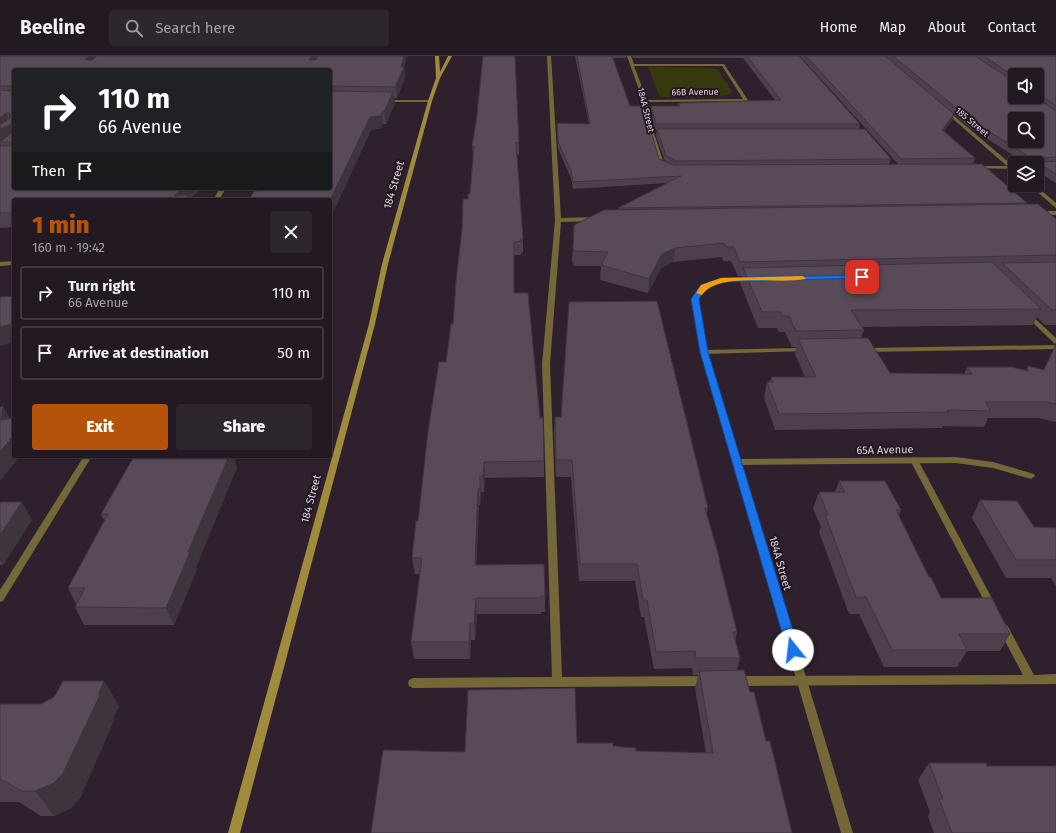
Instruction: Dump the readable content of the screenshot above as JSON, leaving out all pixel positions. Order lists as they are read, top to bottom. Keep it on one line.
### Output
{"streets":{"main road":["184 Street"],"street":["66B Avenue","184A Street","185 Street","65A Avenue"]},"crossings":[["66B Avenue","184A Street"],["184A Street","65A Avenue"]],"page":{"header":"Beeline","search":"Search here","nav":["Home","Map","About","Contact"],"turn":["110 m","66 Avenue"],"then":"Then","heading":["1 min","160 m · 19:42"],"list":[{"name":"Turn right","note":"66 Avenue","value":"110 m"},{"name":"Arrive at destination","value":"50 m"}],"buttons":["Exit","Share"]}}
